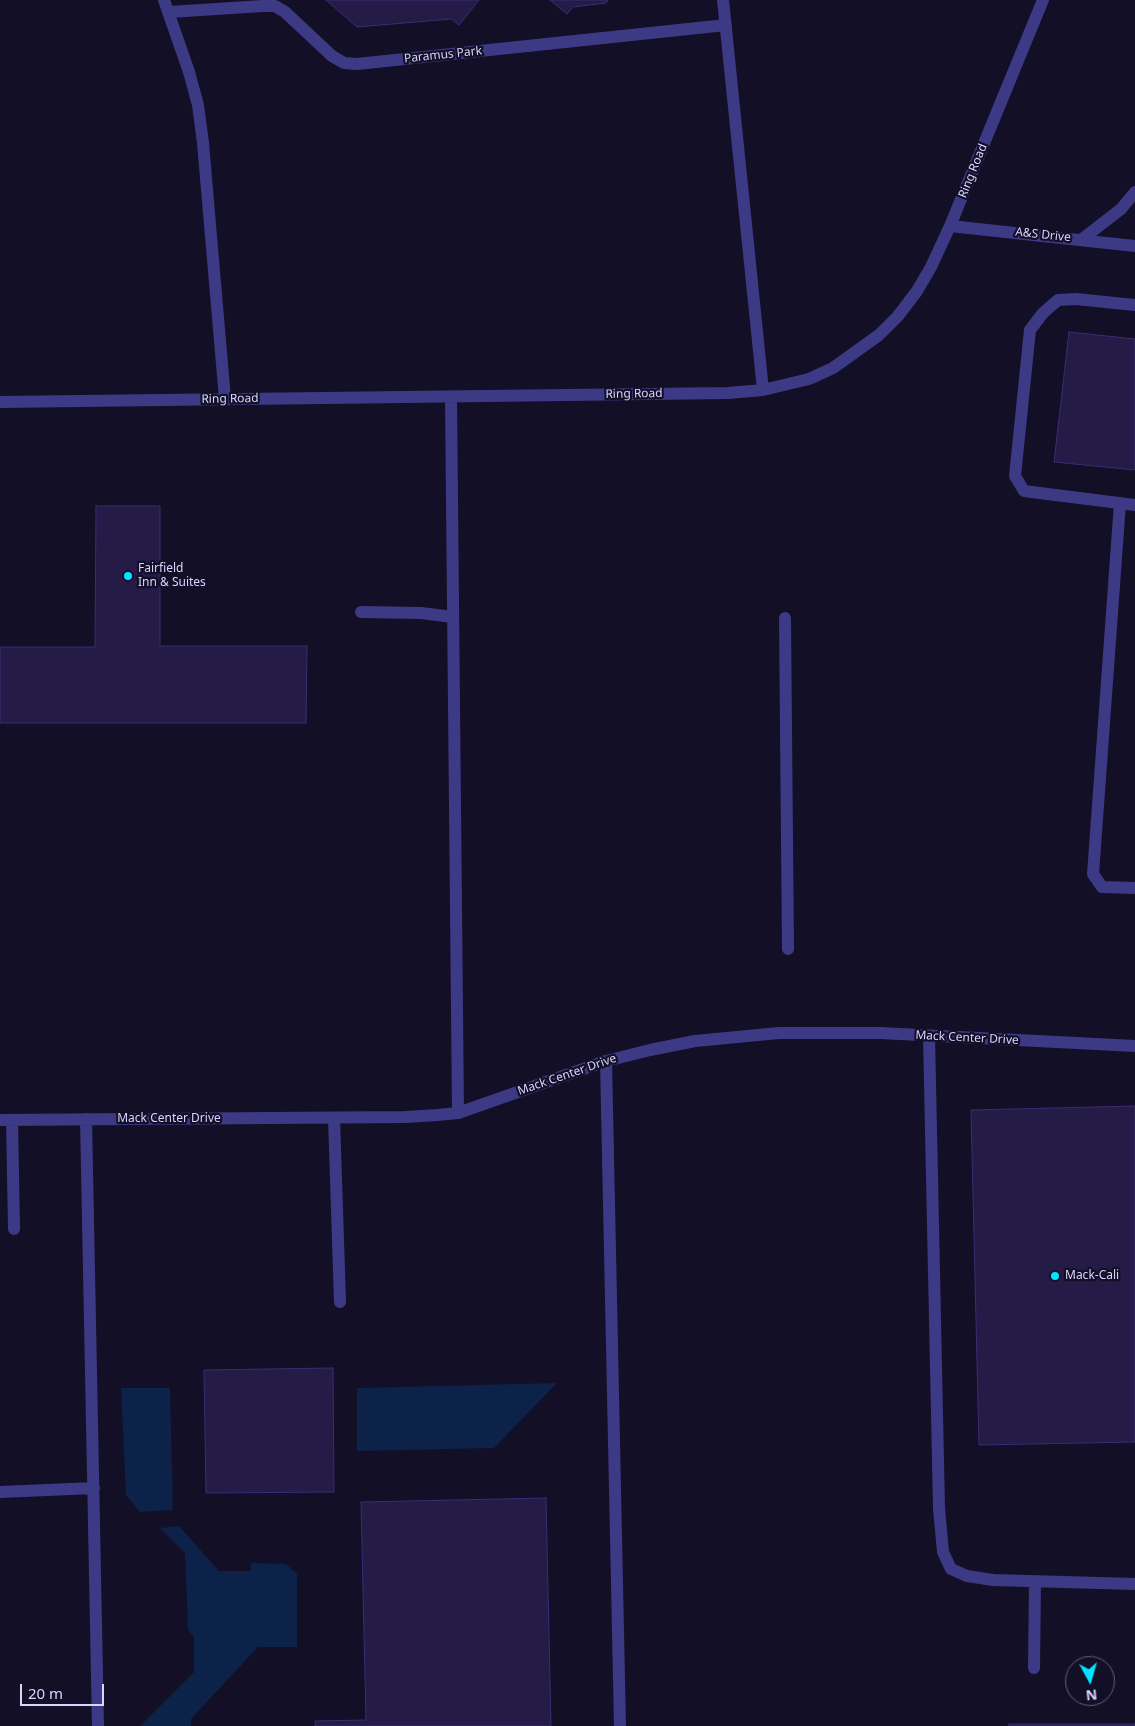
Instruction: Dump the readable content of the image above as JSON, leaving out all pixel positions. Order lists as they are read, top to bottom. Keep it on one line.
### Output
{"streets":{"street":["Paramus Park","Ring Road","A&S Drive","Mack Center Drive"]},"crossings":[["Ring Road","A&S Drive"]],"places":["Fairfield Inn & Suites","Mack-Cali"],"scale_bar":"20 m","north":"bottom"}
